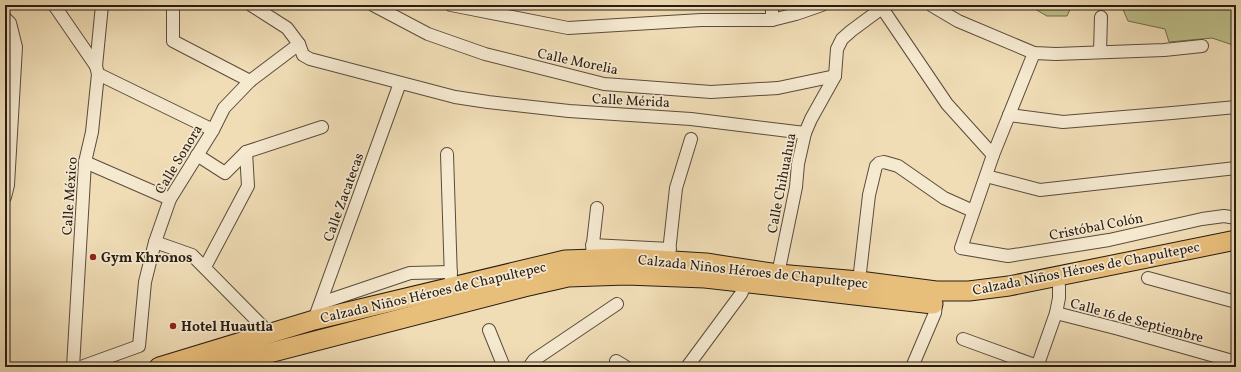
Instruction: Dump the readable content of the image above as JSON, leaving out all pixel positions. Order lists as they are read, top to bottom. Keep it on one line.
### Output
{"streets":{"main road":["Calzada Niños Héroes de Chapultepec"],"street":["Calle Morelia","Calle Mérida","Calle Sonora","Calle Chihuahua","Calle México","Calle Zacatecas","Cristóbal Colón","Calle 16 de Septiembre"]},"crossings":[["Calle Morelia","Calle Chihuahua"],["Calle Mérida","Calle Sonora"],["Calle Mérida","Calle Chihuahua"],["Calle Mérida","Calle Zacatecas"],["Calle Chihuahua","Calzada Niños Héroes de Chapultepec"],["Calle Zacatecas","Calzada Niños Héroes de Chapultepec"],["Calzada Niños Héroes de Chapultepec","Calle 16 de Septiembre"]],"places":["Gym Khronos","Hotel Huautla"]}
